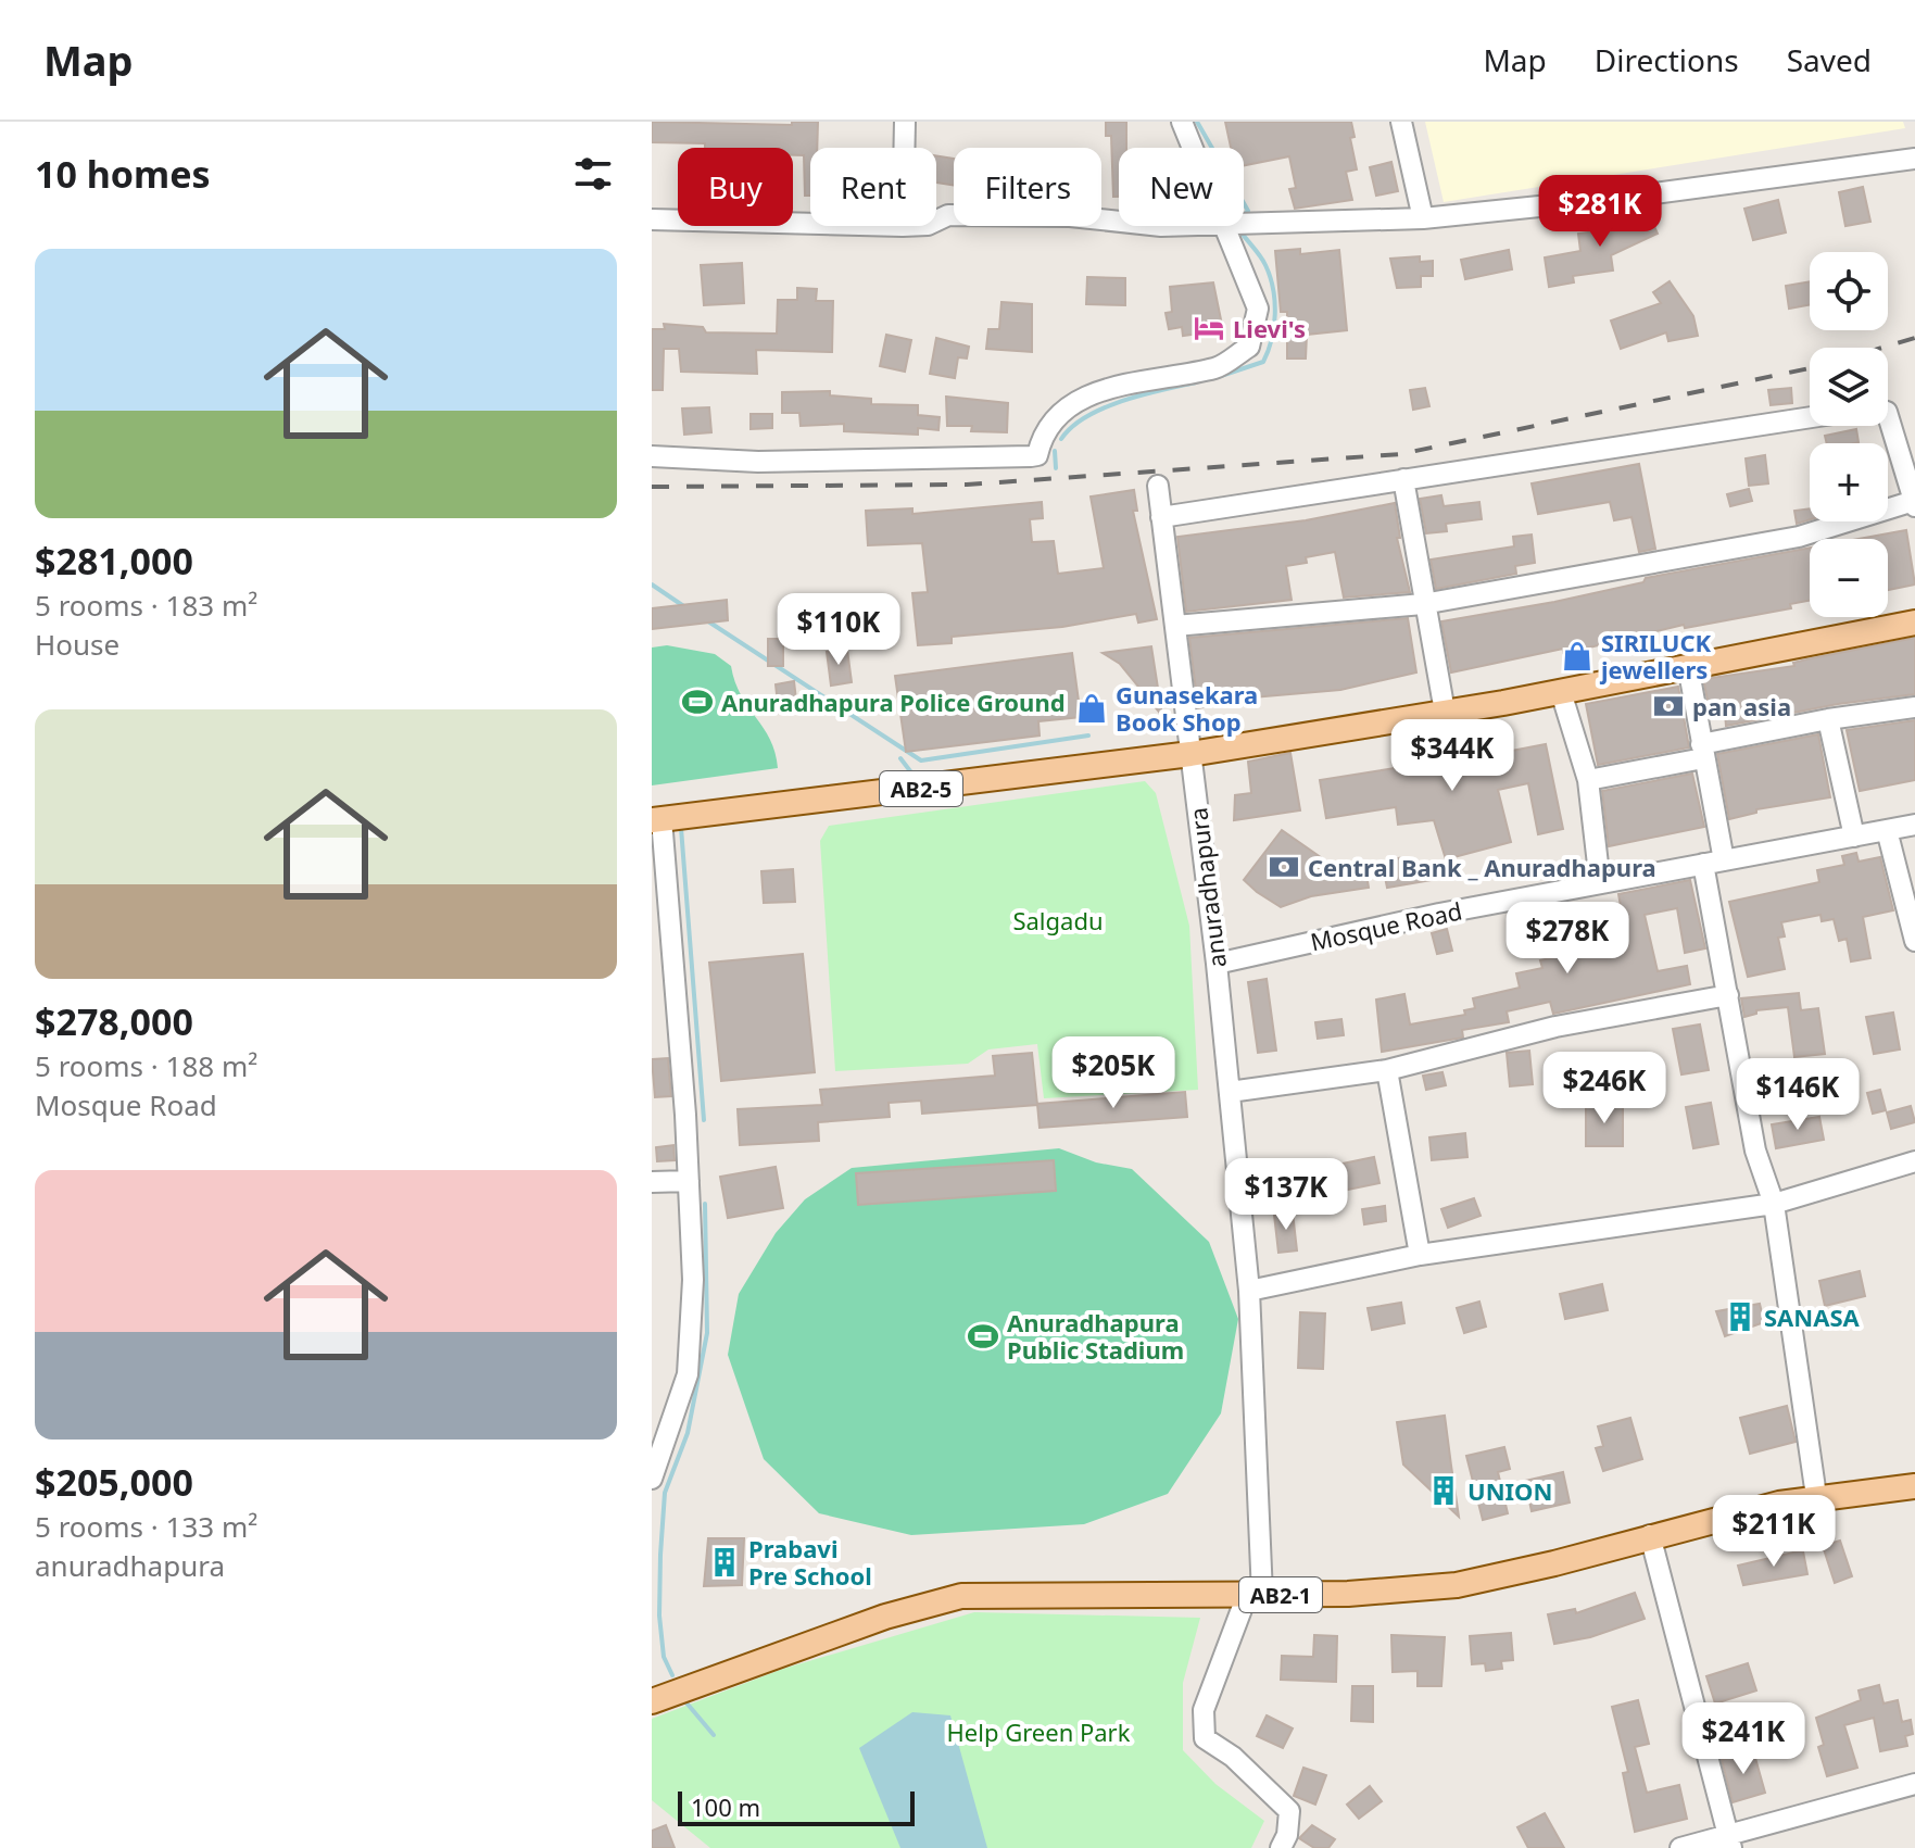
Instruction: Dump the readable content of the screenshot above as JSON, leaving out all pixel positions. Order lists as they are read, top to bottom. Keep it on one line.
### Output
{"streets":{"main road":["AB2-5","AB2-1"],"street":["anuradhapura","Mosque Road"]},"crossings":[["AB2-5","anuradhapura"],["anuradhapura","Mosque Road"],["anuradhapura","AB2-1"]],"parks":["Salgadu","Help Green Park"],"places":{"hotel":["Lievi's"],"shop":["SIRILUCK jewellers","Gunasekara Book Shop"],"sports":["Anuradhapura Police Ground","Anuradhapura Public Stadium"],"bank":["pan asia","Central Bank _ Anuradhapura"],"building":["SANASA","UNION","Prabavi Pre School"]},"scale_bar":"100 m","page":{"header":"Map","nav":["Map","Directions","Saved"],"heading":"10 homes","chip":["Buy","Rent","Filters","New"],"price":["$281K","$110K","$344K","$278K","$205K","$246K","$146K","$137K","$211K","$241K"],"list":[{"name":"$281,000","note":"5 rooms · 183 m² · House"},{"name":"$278,000","note":"5 rooms · 188 m² · Mosque Road"},{"name":"$205,000","note":"5 rooms · 133 m² · anuradhapura"}],"map_buttons":["+","−"],"scale":"100 m"}}
